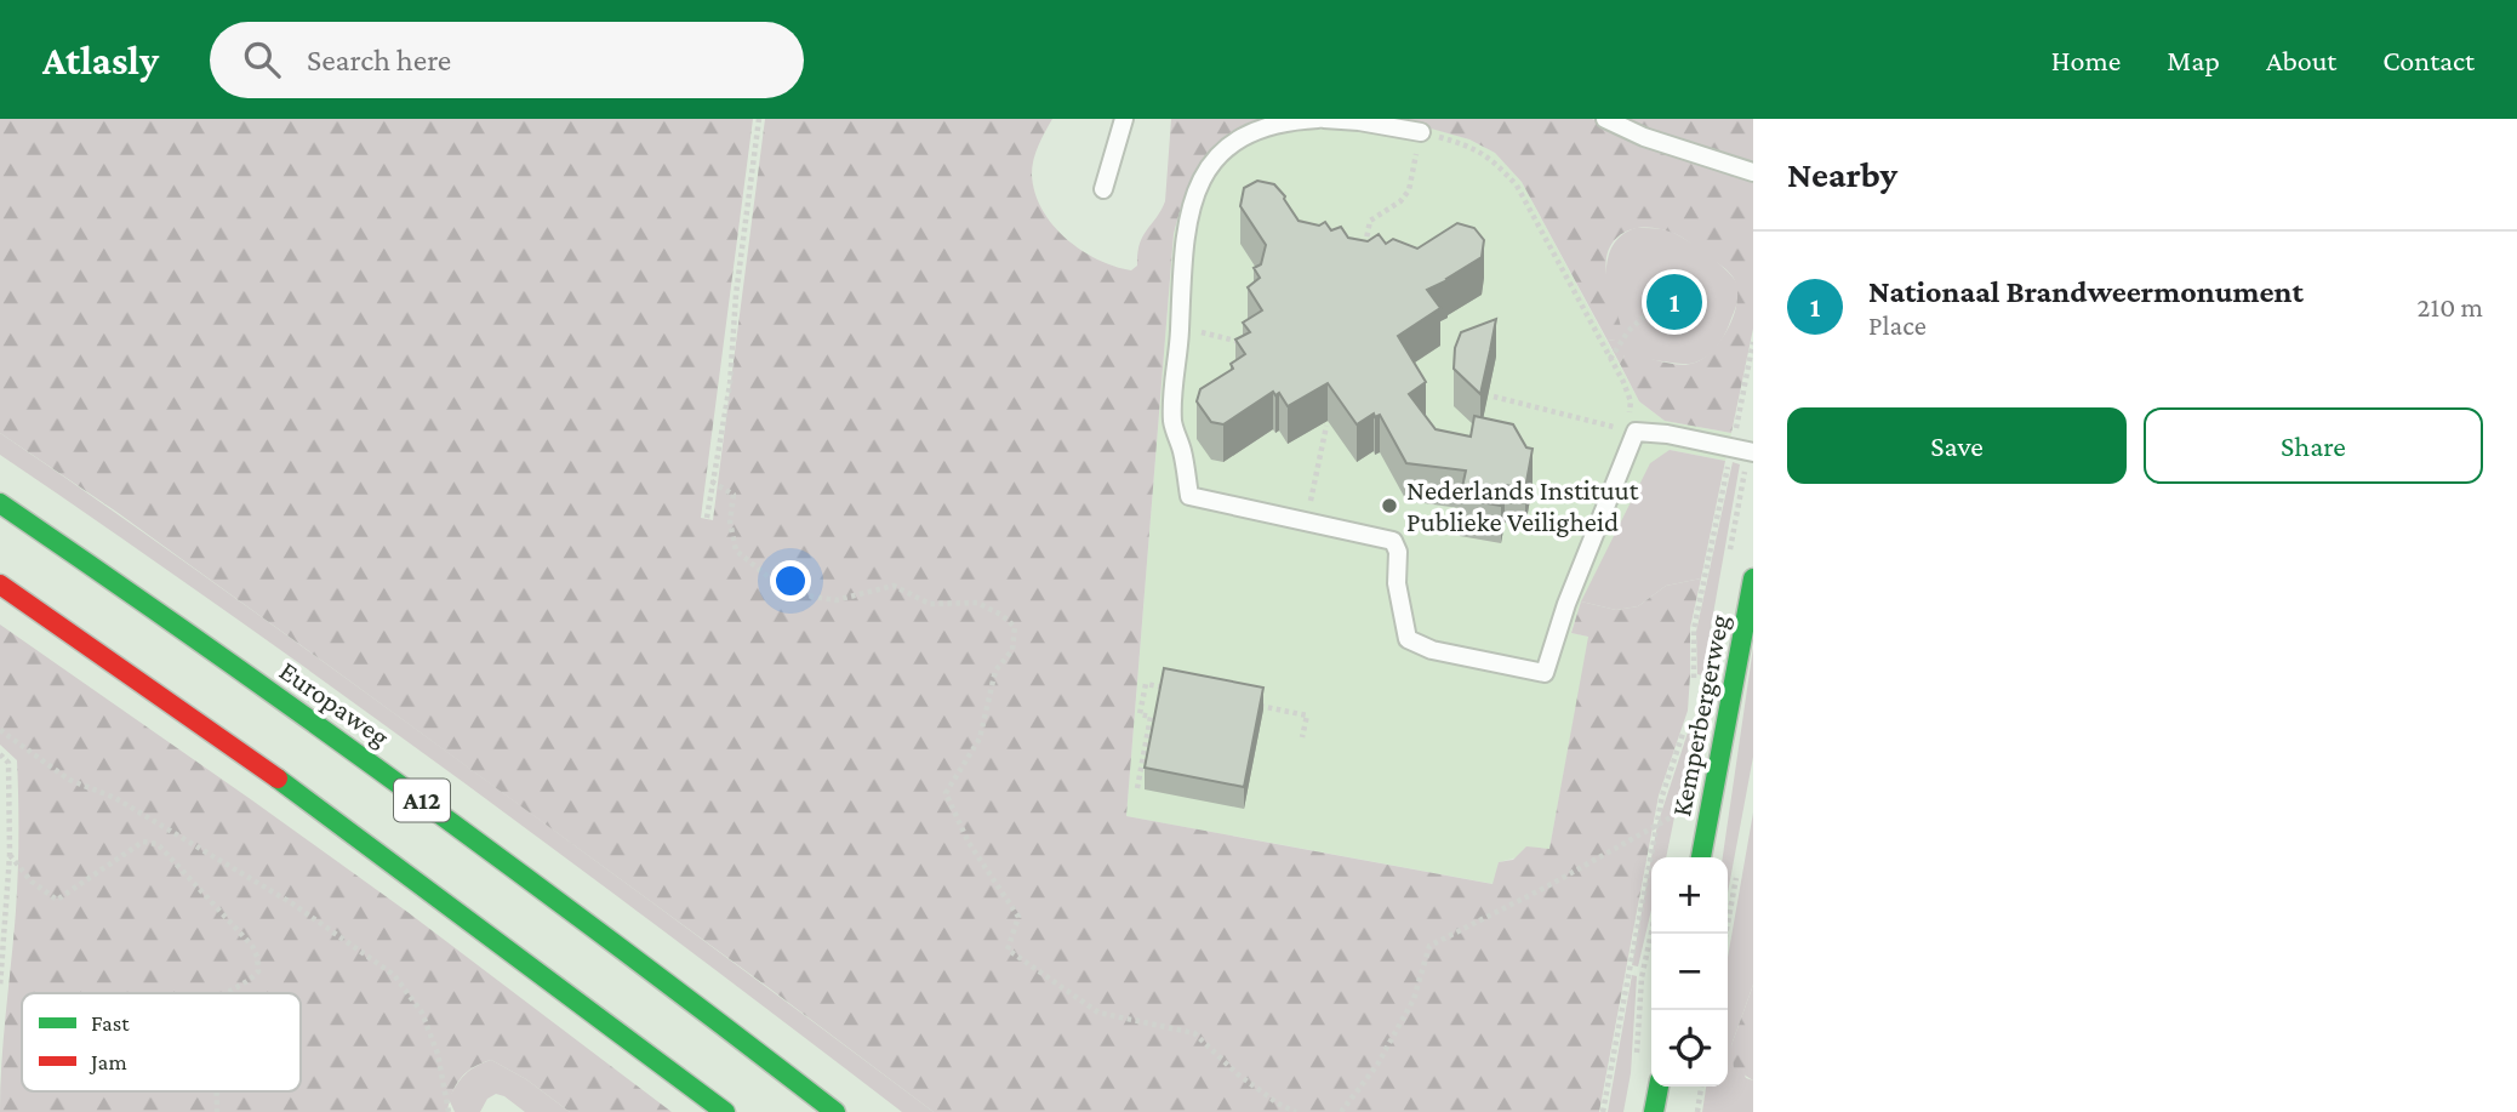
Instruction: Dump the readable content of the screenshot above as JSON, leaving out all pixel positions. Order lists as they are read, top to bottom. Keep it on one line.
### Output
{"streets":{"main road":["Europaweg","Kemperbergerweg","A12"]},"places":["Nederlands Instituut Publieke Veiligheid"],"legend":["Fast","Jam"],"page":{"header":"Atlasly","search":"Search here","nav":["Home","Map","About","Contact"],"heading":"Nearby","list":[{"mark":"1","name":"Nationaal Brandweermonument","note":"Place","value":"210 m"}],"pins":"1","buttons":["Save","Share"],"map_buttons":["+","−"]}}
